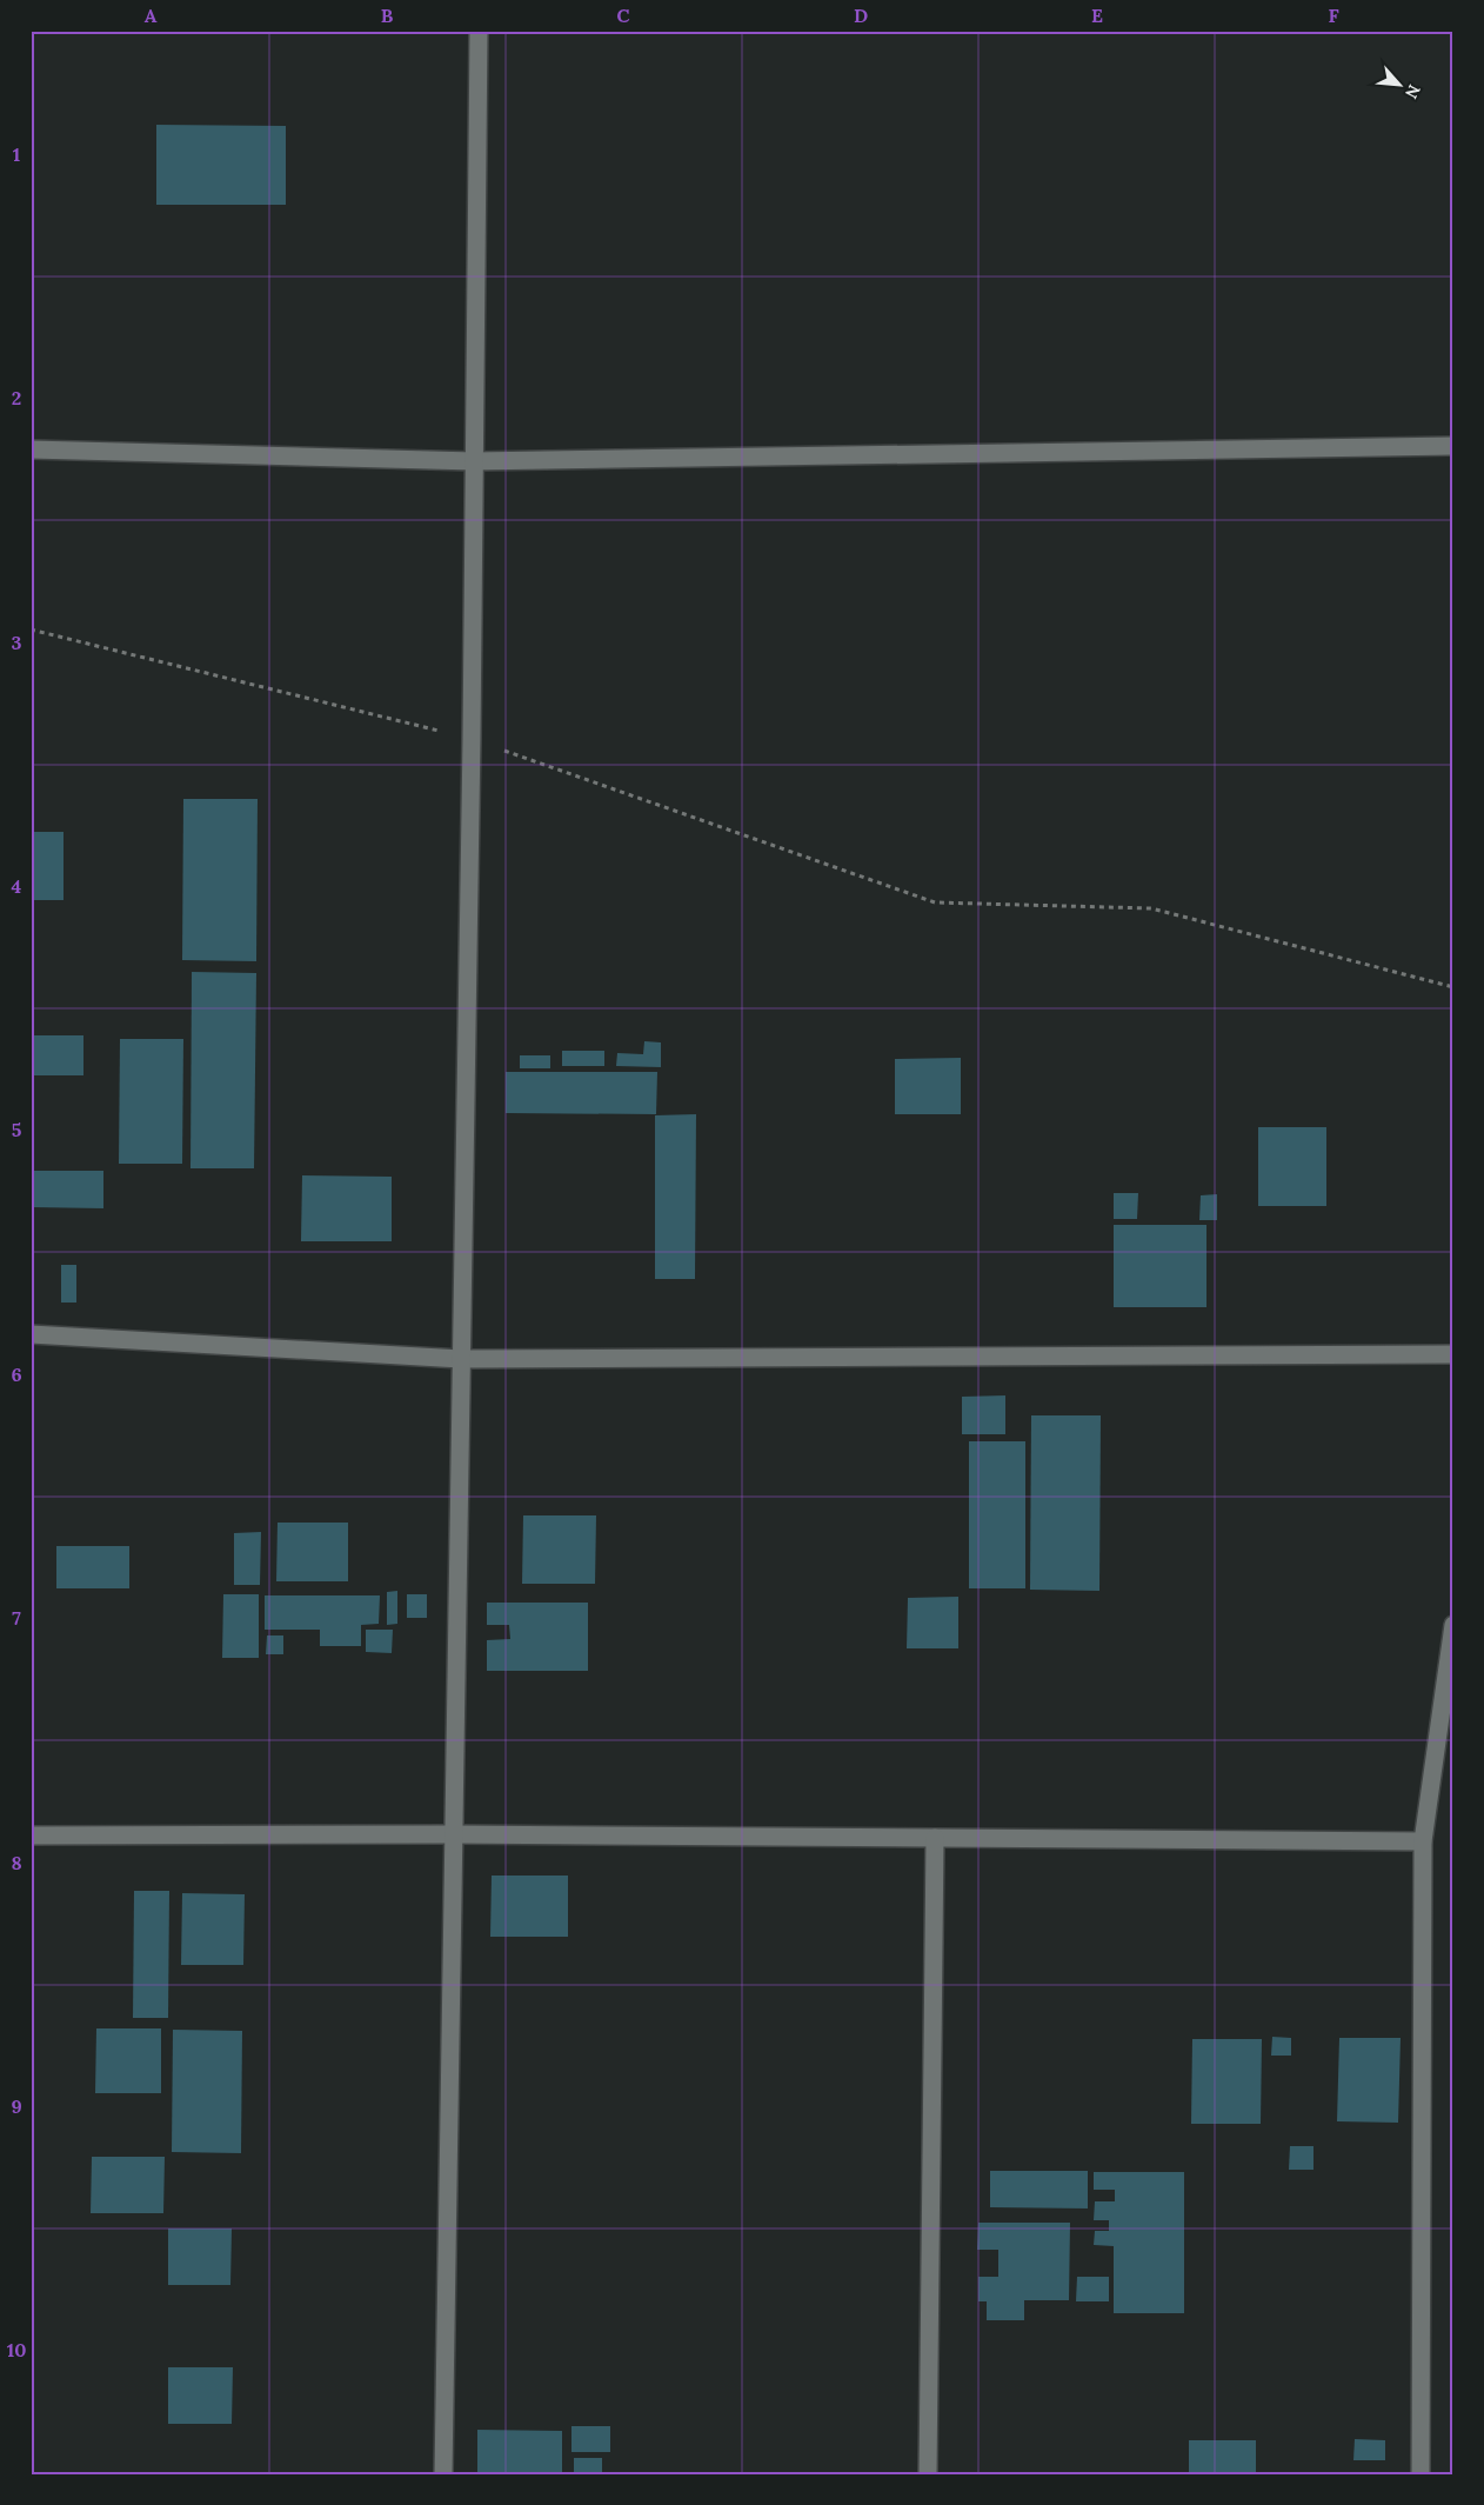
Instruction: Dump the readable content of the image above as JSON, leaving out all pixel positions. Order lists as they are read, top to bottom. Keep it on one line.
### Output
{"north":"bottom right","grid":{"columns":["A","B","C","D","E","F"],"rows":["1","2","3","4","5","6","7","8","9","10"]}}
